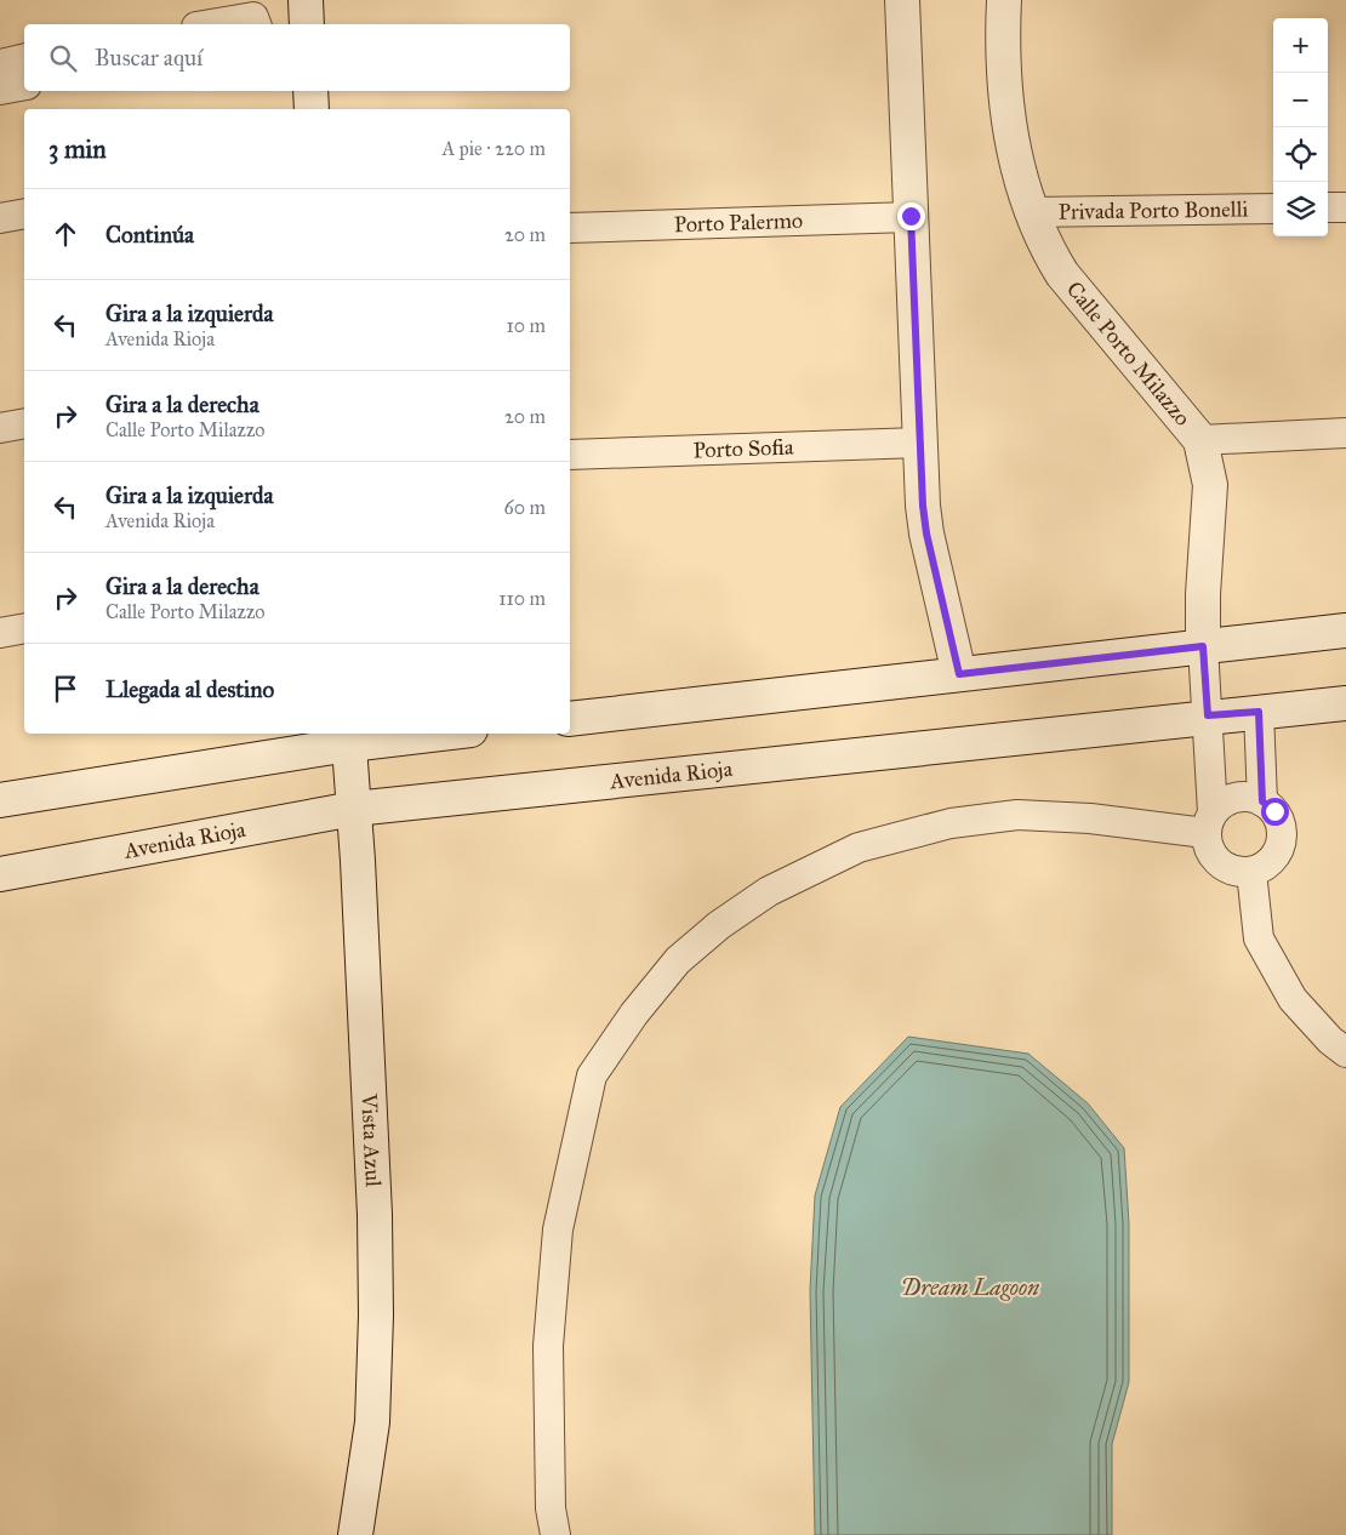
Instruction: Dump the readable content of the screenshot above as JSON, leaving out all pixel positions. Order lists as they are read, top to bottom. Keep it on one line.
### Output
{"streets":{"main road":["Calle Porto Milazzo","Avenida Rioja","Vista Azul"],"street":["Privada Porto Bonelli","Porto Palermo","Porto Sofia"]},"crossings":[["Privada Porto Bonelli","Calle Porto Milazzo"],["Calle Porto Milazzo","Avenida Rioja"],["Avenida Rioja","Vista Azul"]],"water":["Dream Lagoon"],"page":{"map_buttons":["+","−"],"search":"Buscar aquí","heading":["3 min","A pie · 220 m"],"list":[["Continúa","20 m"],["Gira a la izquierda","Avenida Rioja","10 m"],["Gira a la derecha","Calle Porto Milazzo","20 m"],["Gira a la izquierda","Avenida Rioja","60 m"],["Gira a la derecha","Calle Porto Milazzo","110 m"],"Llegada al destino"]}}
